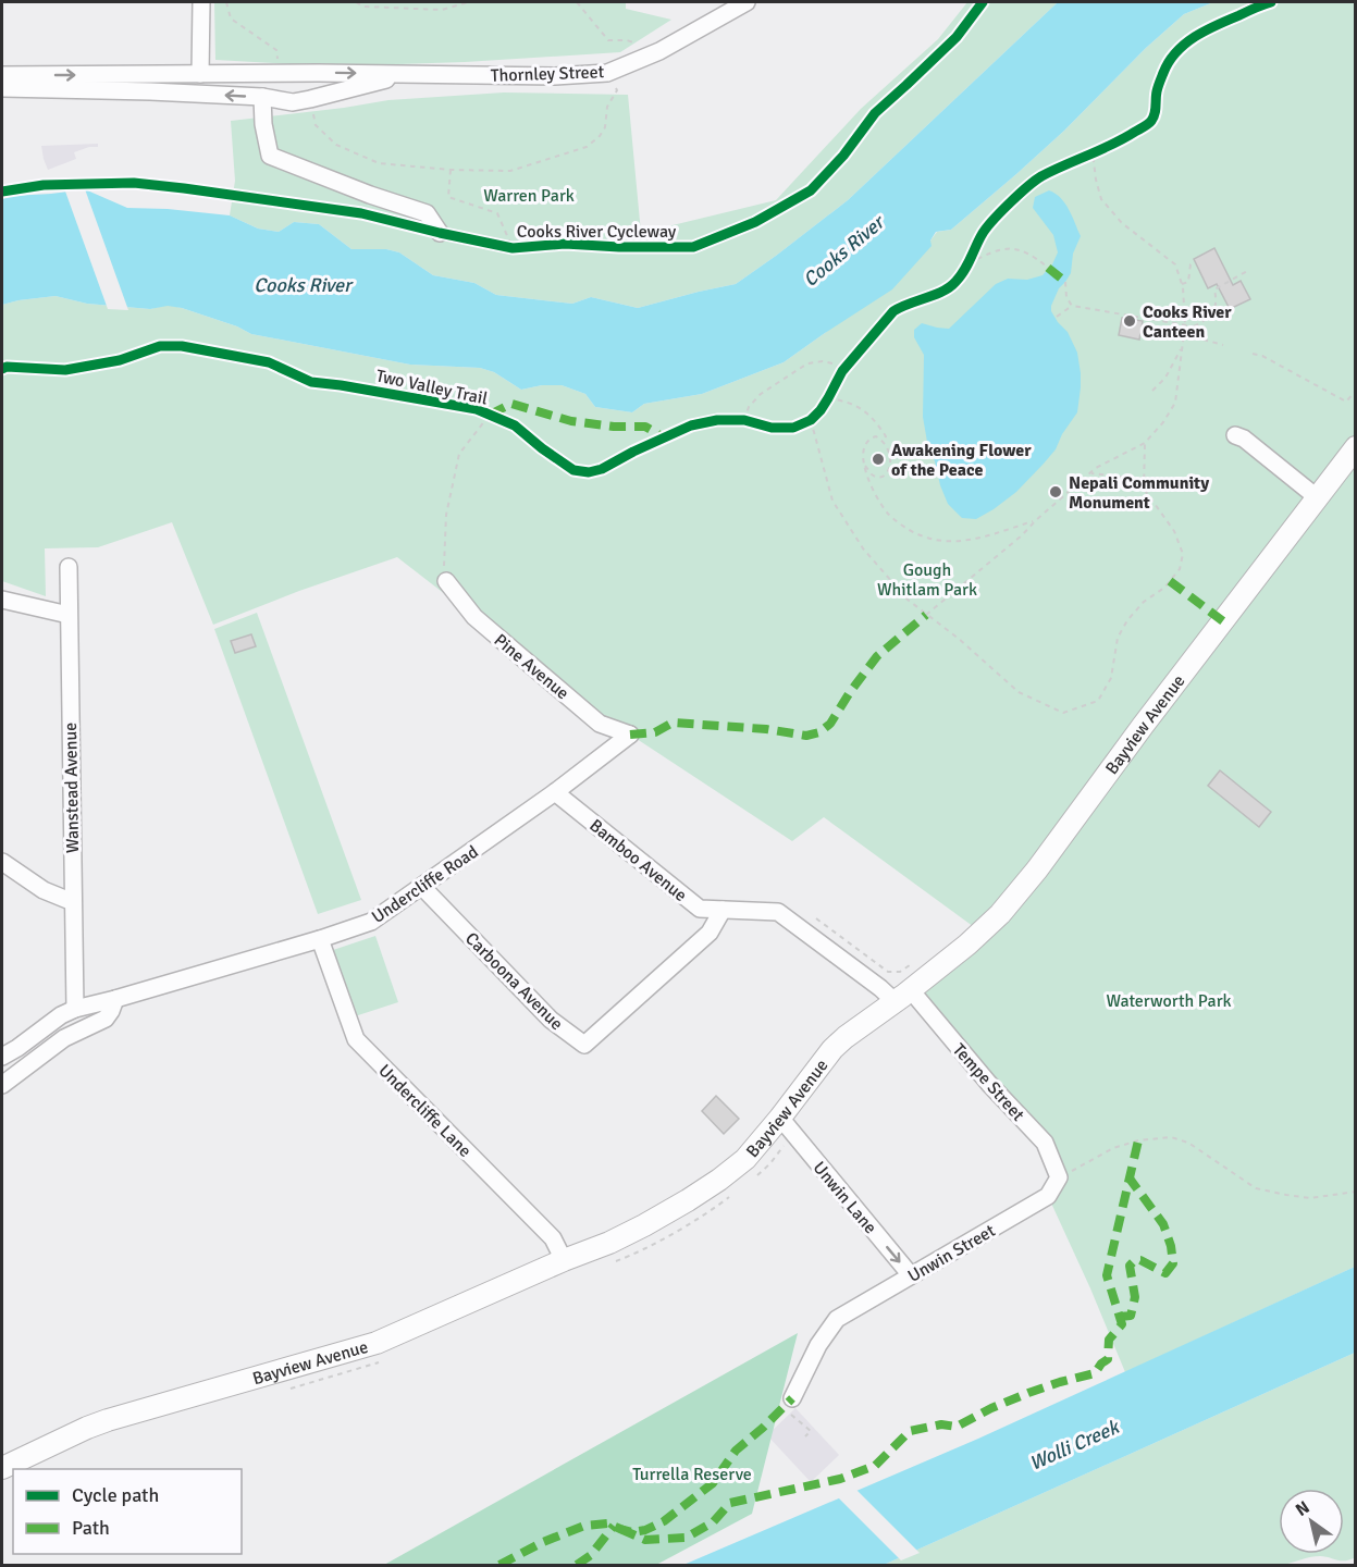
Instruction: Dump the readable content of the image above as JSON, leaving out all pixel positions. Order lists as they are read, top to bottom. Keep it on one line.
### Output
{"streets":{"main road":["Bayview Avenue"],"street":["Thornley Street","Pine Avenue","Wanstead Avenue","Bamboo Avenue","Undercliffe Road","Carboona Avenue","Tempe Street","Undercliffe Lane","Unwin Lane","Unwin Street"],"cycle path":["Cooks River Cycleway","Two Valley Trail"]},"crossings":[["Pine Avenue","Undercliffe Road"],["Bayview Avenue","Bamboo Avenue"],["Bayview Avenue","Tempe Street"],["Bayview Avenue","Undercliffe Lane"],["Bayview Avenue","Unwin Lane"],["Wanstead Avenue","Undercliffe Road"],["Bamboo Avenue","Undercliffe Road"],["Bamboo Avenue","Carboona Avenue"],["Bamboo Avenue","Tempe Street"],["Undercliffe Road","Carboona Avenue"],["Undercliffe Road","Undercliffe Lane"],["Tempe Street","Unwin Street"],["Unwin Lane","Unwin Street"]],"one_way":["Unwin Lane"],"water":["Cooks River","Wolli Creek"],"parks":["Warren Park","Gough Whitlam Park","Waterworth Park","Turrella Reserve"],"places":["Cooks River Canteen","Awakening Flower of the Peace","Nepali Community Monument"],"legend":["Cycle path","Path"],"north":"top left"}
